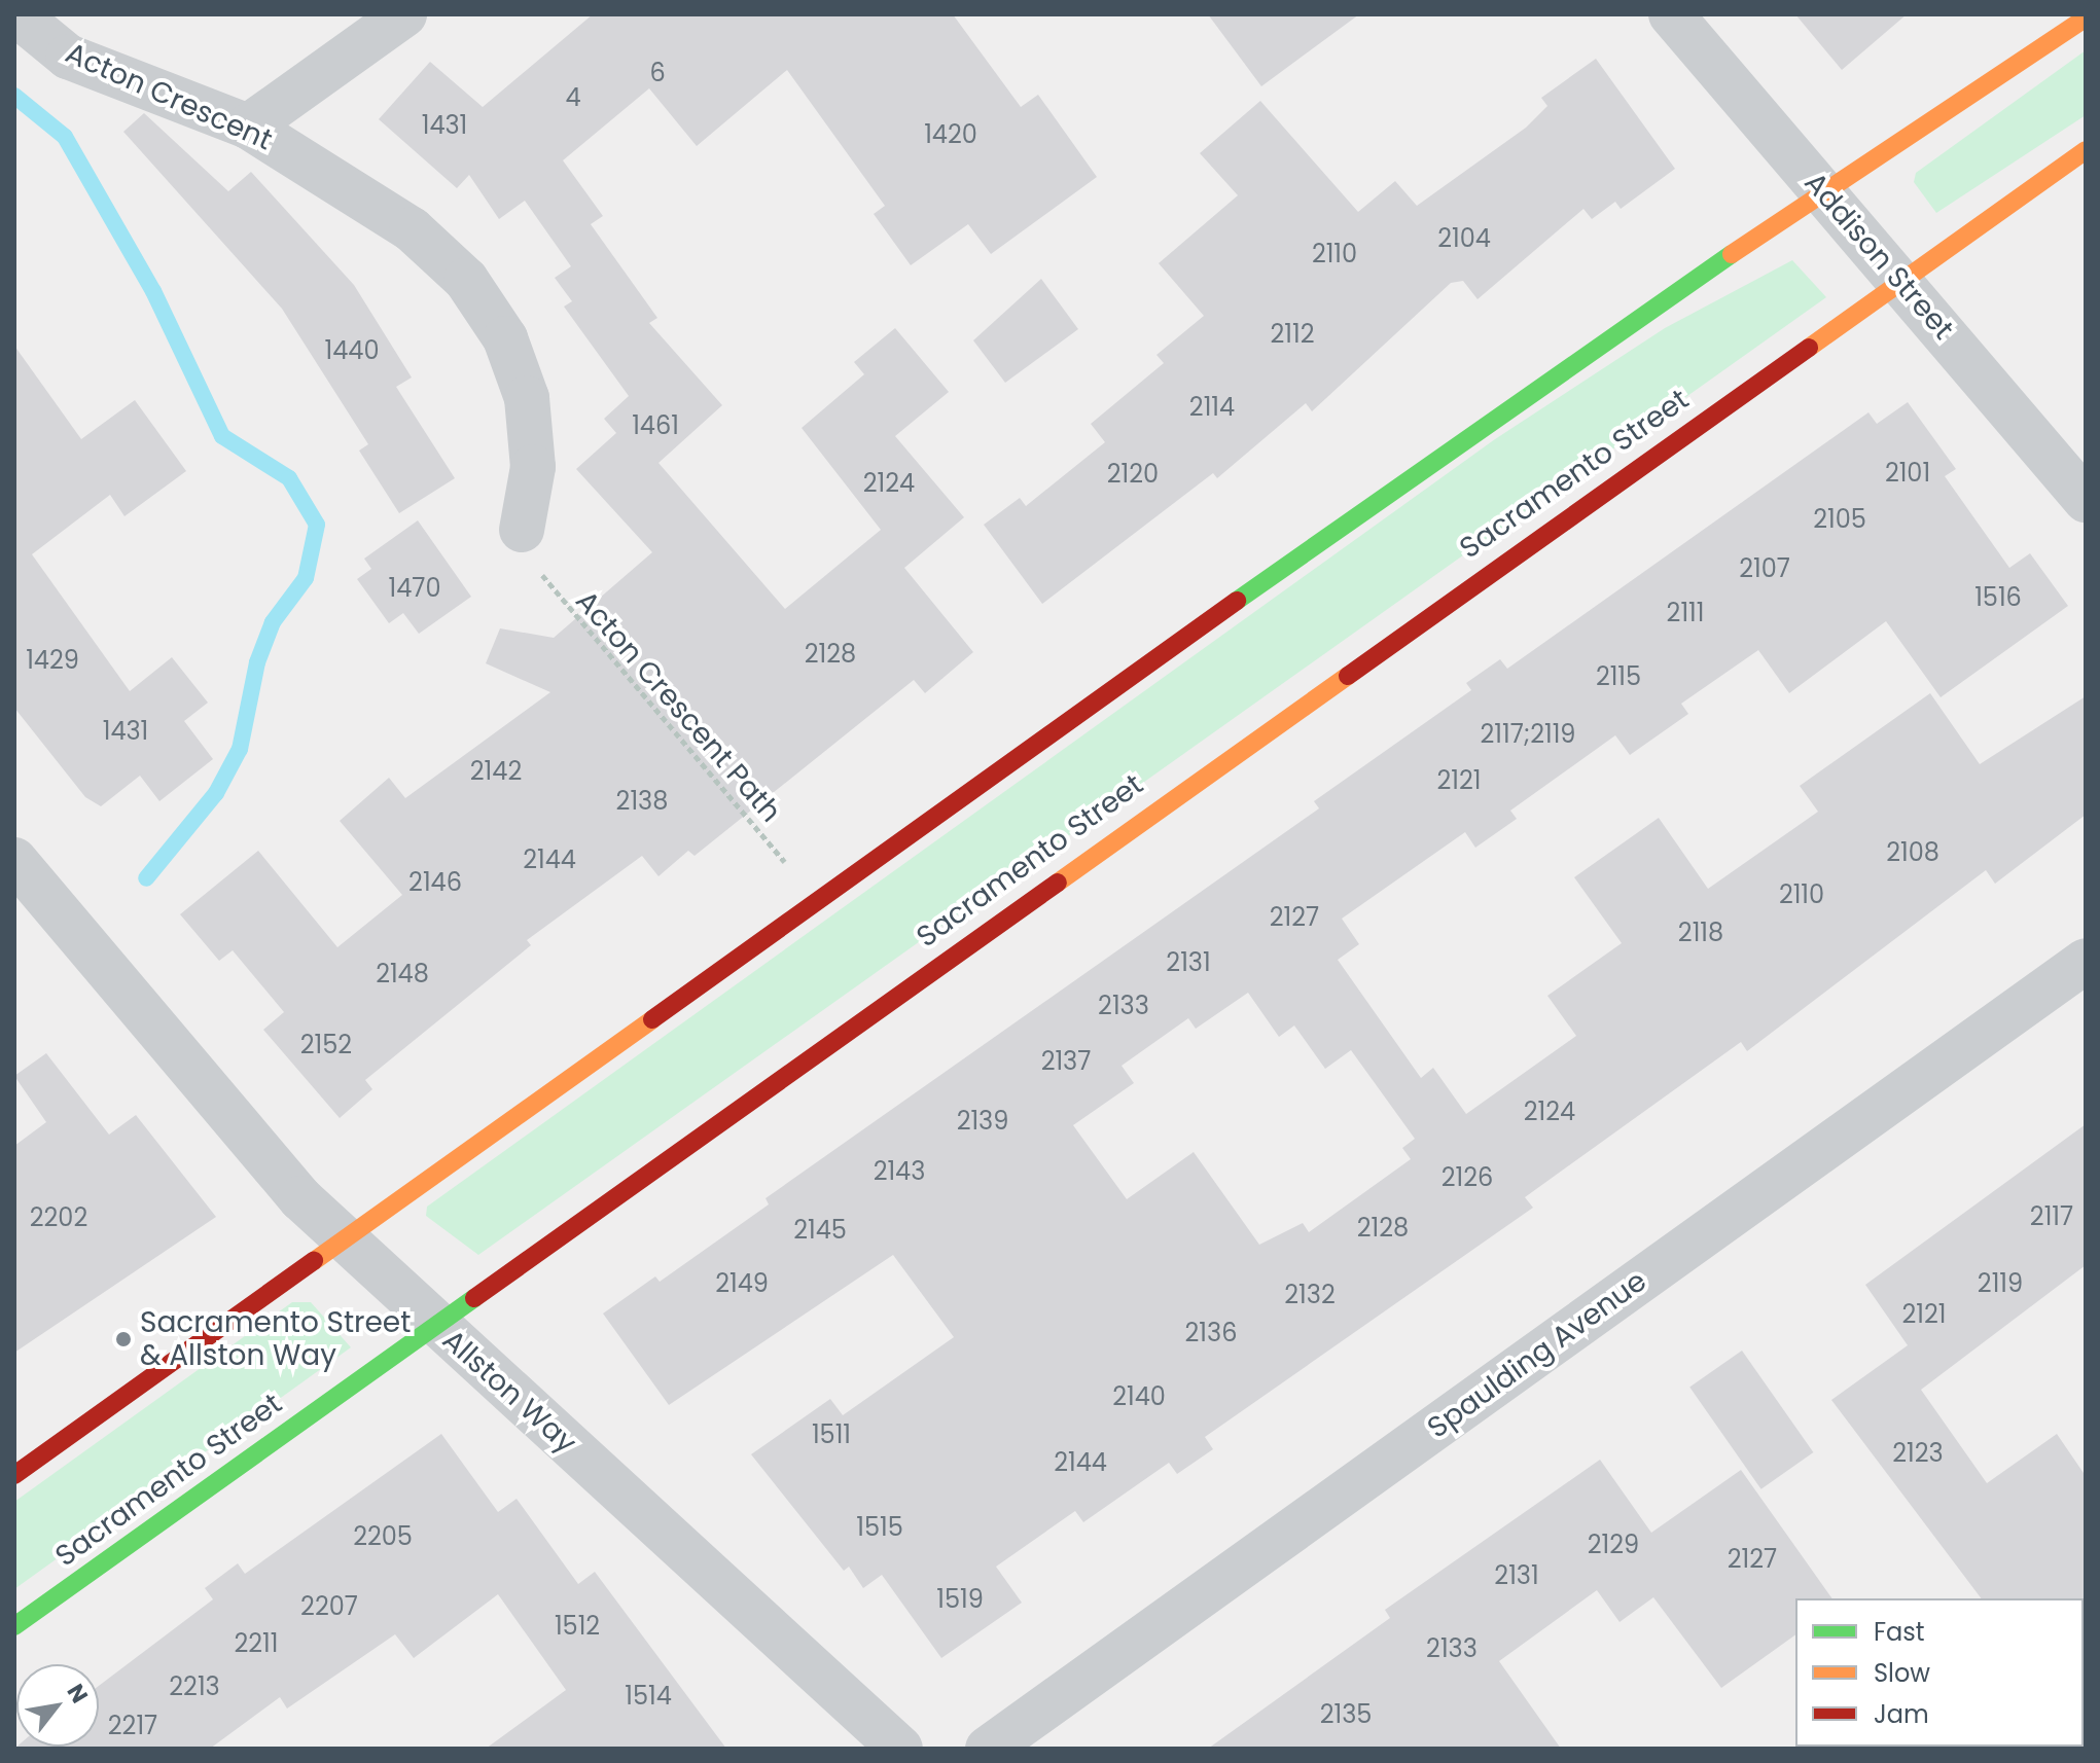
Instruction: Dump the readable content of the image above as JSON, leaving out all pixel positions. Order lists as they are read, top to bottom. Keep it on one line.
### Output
{"streets":{"street":["Acton Crescent","Addison Street","Sacramento Street","Spaulding Avenue","Allston Way"],"path":["Acton Crescent Path"]},"crossings":[["Acton Crescent","Acton Crescent Path"],["Addison Street","Sacramento Street"],["Sacramento Street","Allston Way"]],"places":["Sacramento Street & Allston Way"],"house_numbers":["6","4","1431","1420","2104","2110","2112","1440","2114","1461","2101","2120","2124","2105","2107","1470","1516","2111","2128","1429","2115","1431","2117;2119","2142","2121","2138","2108","2144","2146","2110","2127","2118","2131","2148","2133","2152","2137","2124","2139","2143","2126","2117","2202","2128","2145","2149","2119","2132","2121","2136","2140","1511","2123","2144","1515","2205","2129","2127","2131","1519","2207","1512","2211","2133","2213","1514","2135","2217"],"legend":["Fast","Slow","Jam"],"north":"top right"}
